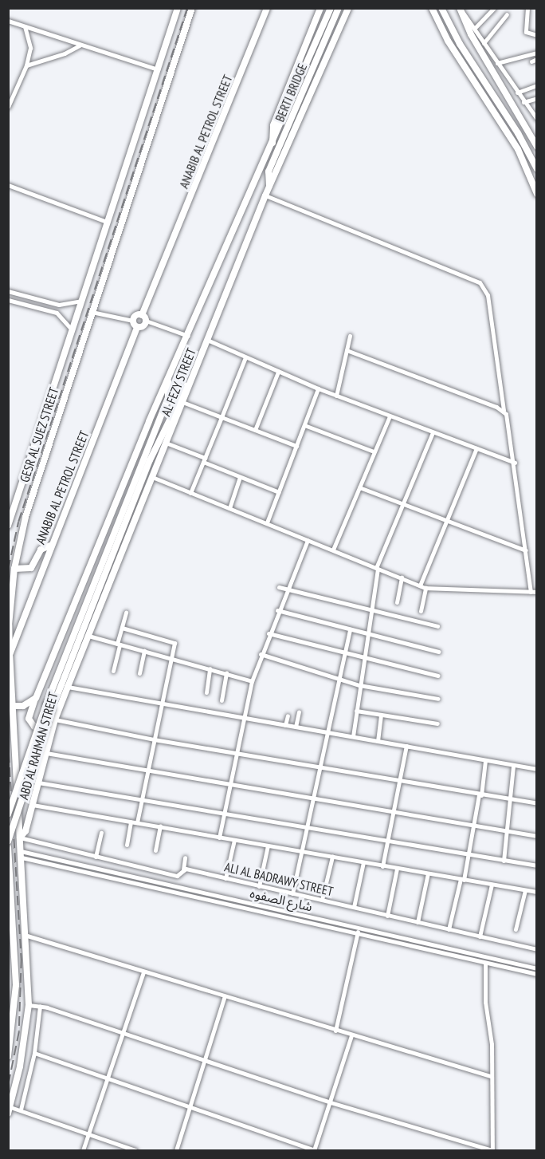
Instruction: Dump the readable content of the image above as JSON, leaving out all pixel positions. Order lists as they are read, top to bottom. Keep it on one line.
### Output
{"streets":{"main road":["BERTI BRIDGE","ANABIB AL PETROL STREET","AL FEZY STREET","GESR AL SUEZ STREET","ABD AL RAHMAN STREET"],"street":["ALI AL BADRAWY STREET","شارع الصفوه"]},"crossings":[["BERTI BRIDGE","ABD AL RAHMAN STREET"],["ANABIB AL PETROL STREET","GESR AL SUEZ STREET"],["AL FEZY STREET","ABD AL RAHMAN STREET"],["GESR AL SUEZ STREET","ABD AL RAHMAN STREET"],["GESR AL SUEZ STREET","ALI AL BADRAWY STREET"],["GESR AL SUEZ STREET","شارع الصفوه"],["ABD AL RAHMAN STREET","ALI AL BADRAWY STREET"]]}
